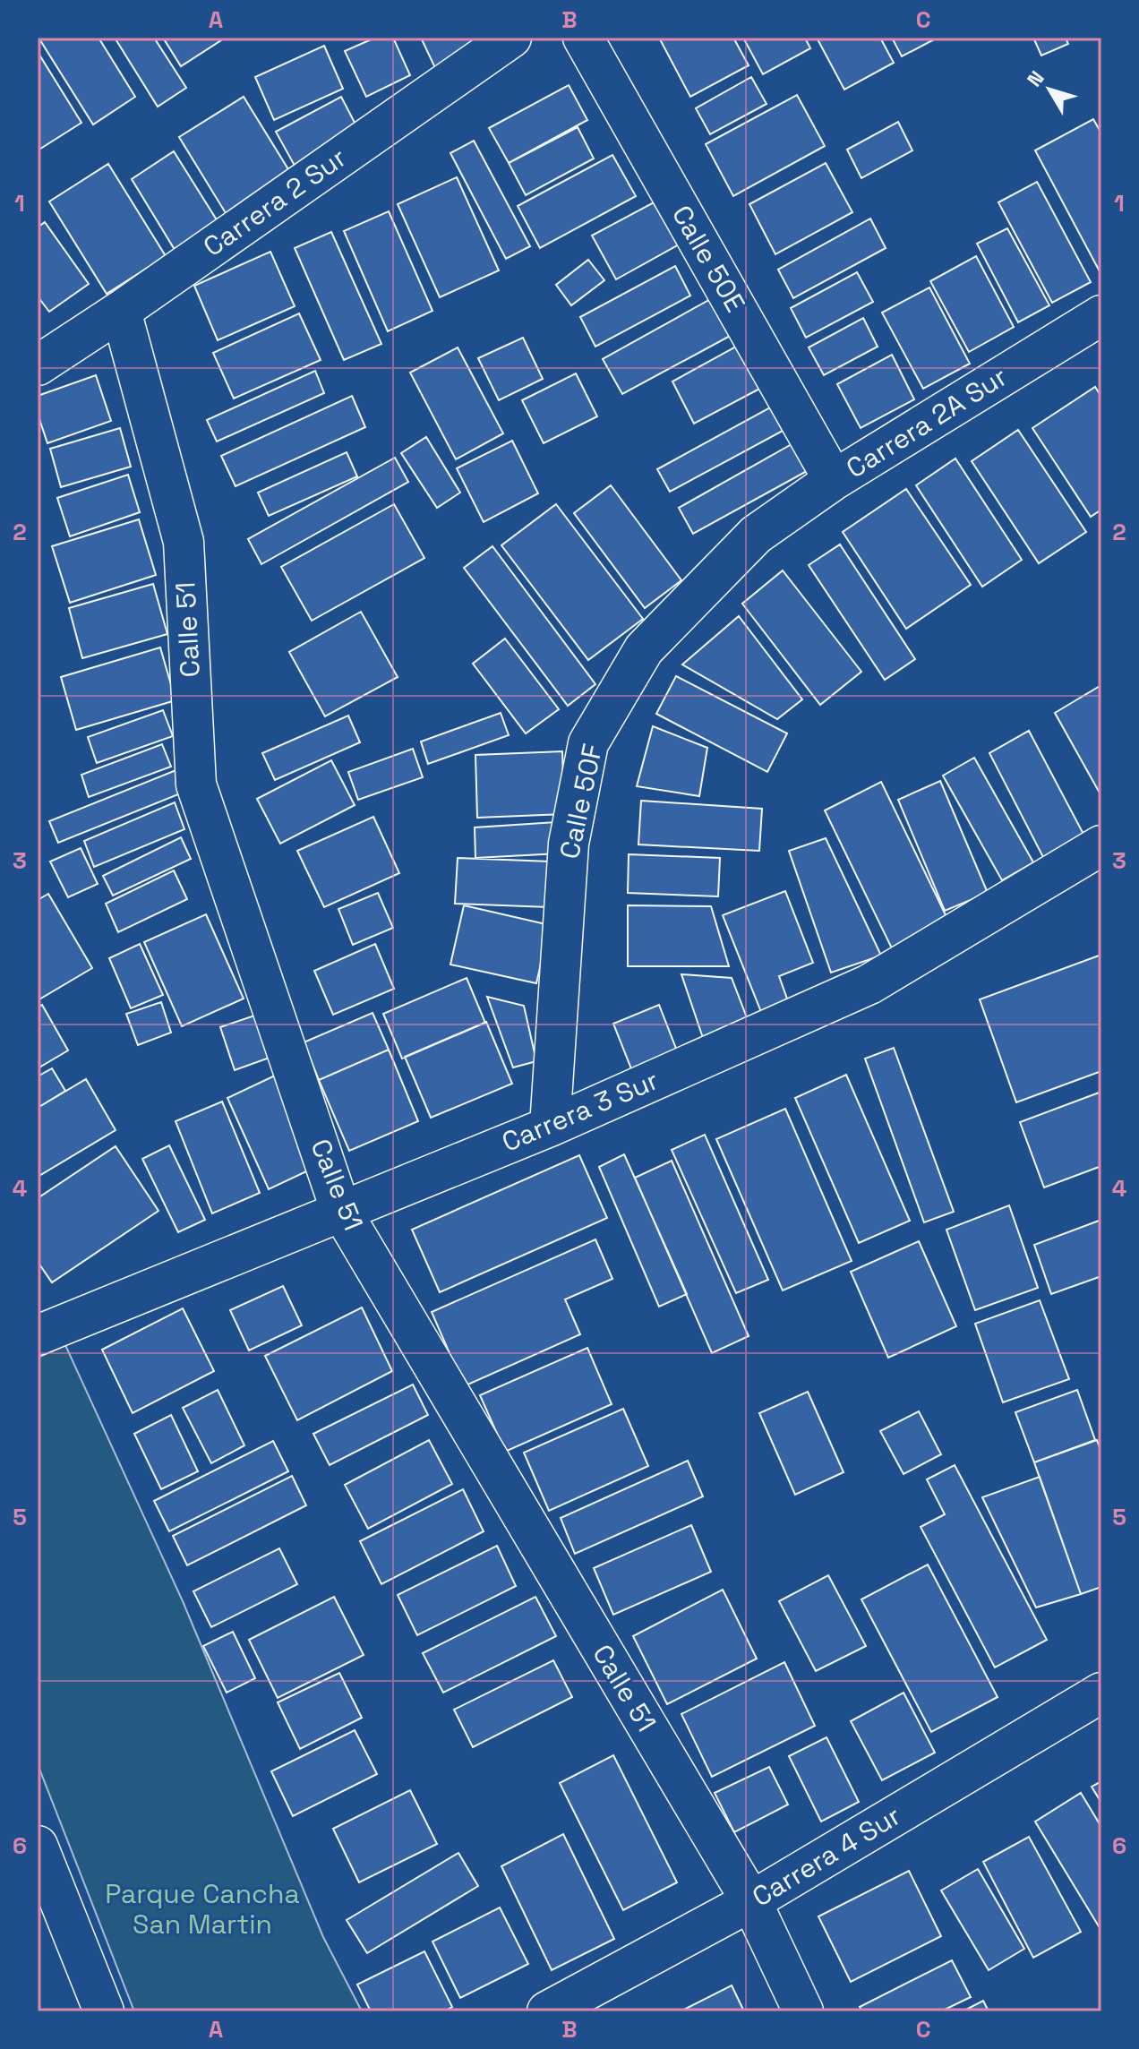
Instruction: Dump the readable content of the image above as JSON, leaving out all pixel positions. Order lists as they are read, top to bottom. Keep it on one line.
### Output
{"streets":{"street":["Carrera 2 Sur","Calle 50E","Carrera 2A Sur","Calle 51","Calle 50F","Carrera 3 Sur","Carrera 4 Sur"]},"crossings":[["Carrera 2 Sur","Calle 51"],["Calle 50E","Carrera 2A Sur"],["Carrera 2A Sur","Calle 50F"],["Calle 51","Carrera 3 Sur"],["Calle 51","Carrera 4 Sur"],["Calle 50F","Carrera 3 Sur"]],"parks":["Parque Cancha San Martin"],"north":"top left","grid":{"columns":["A","B","C"],"rows":["1","2","3","4","5","6"]}}
